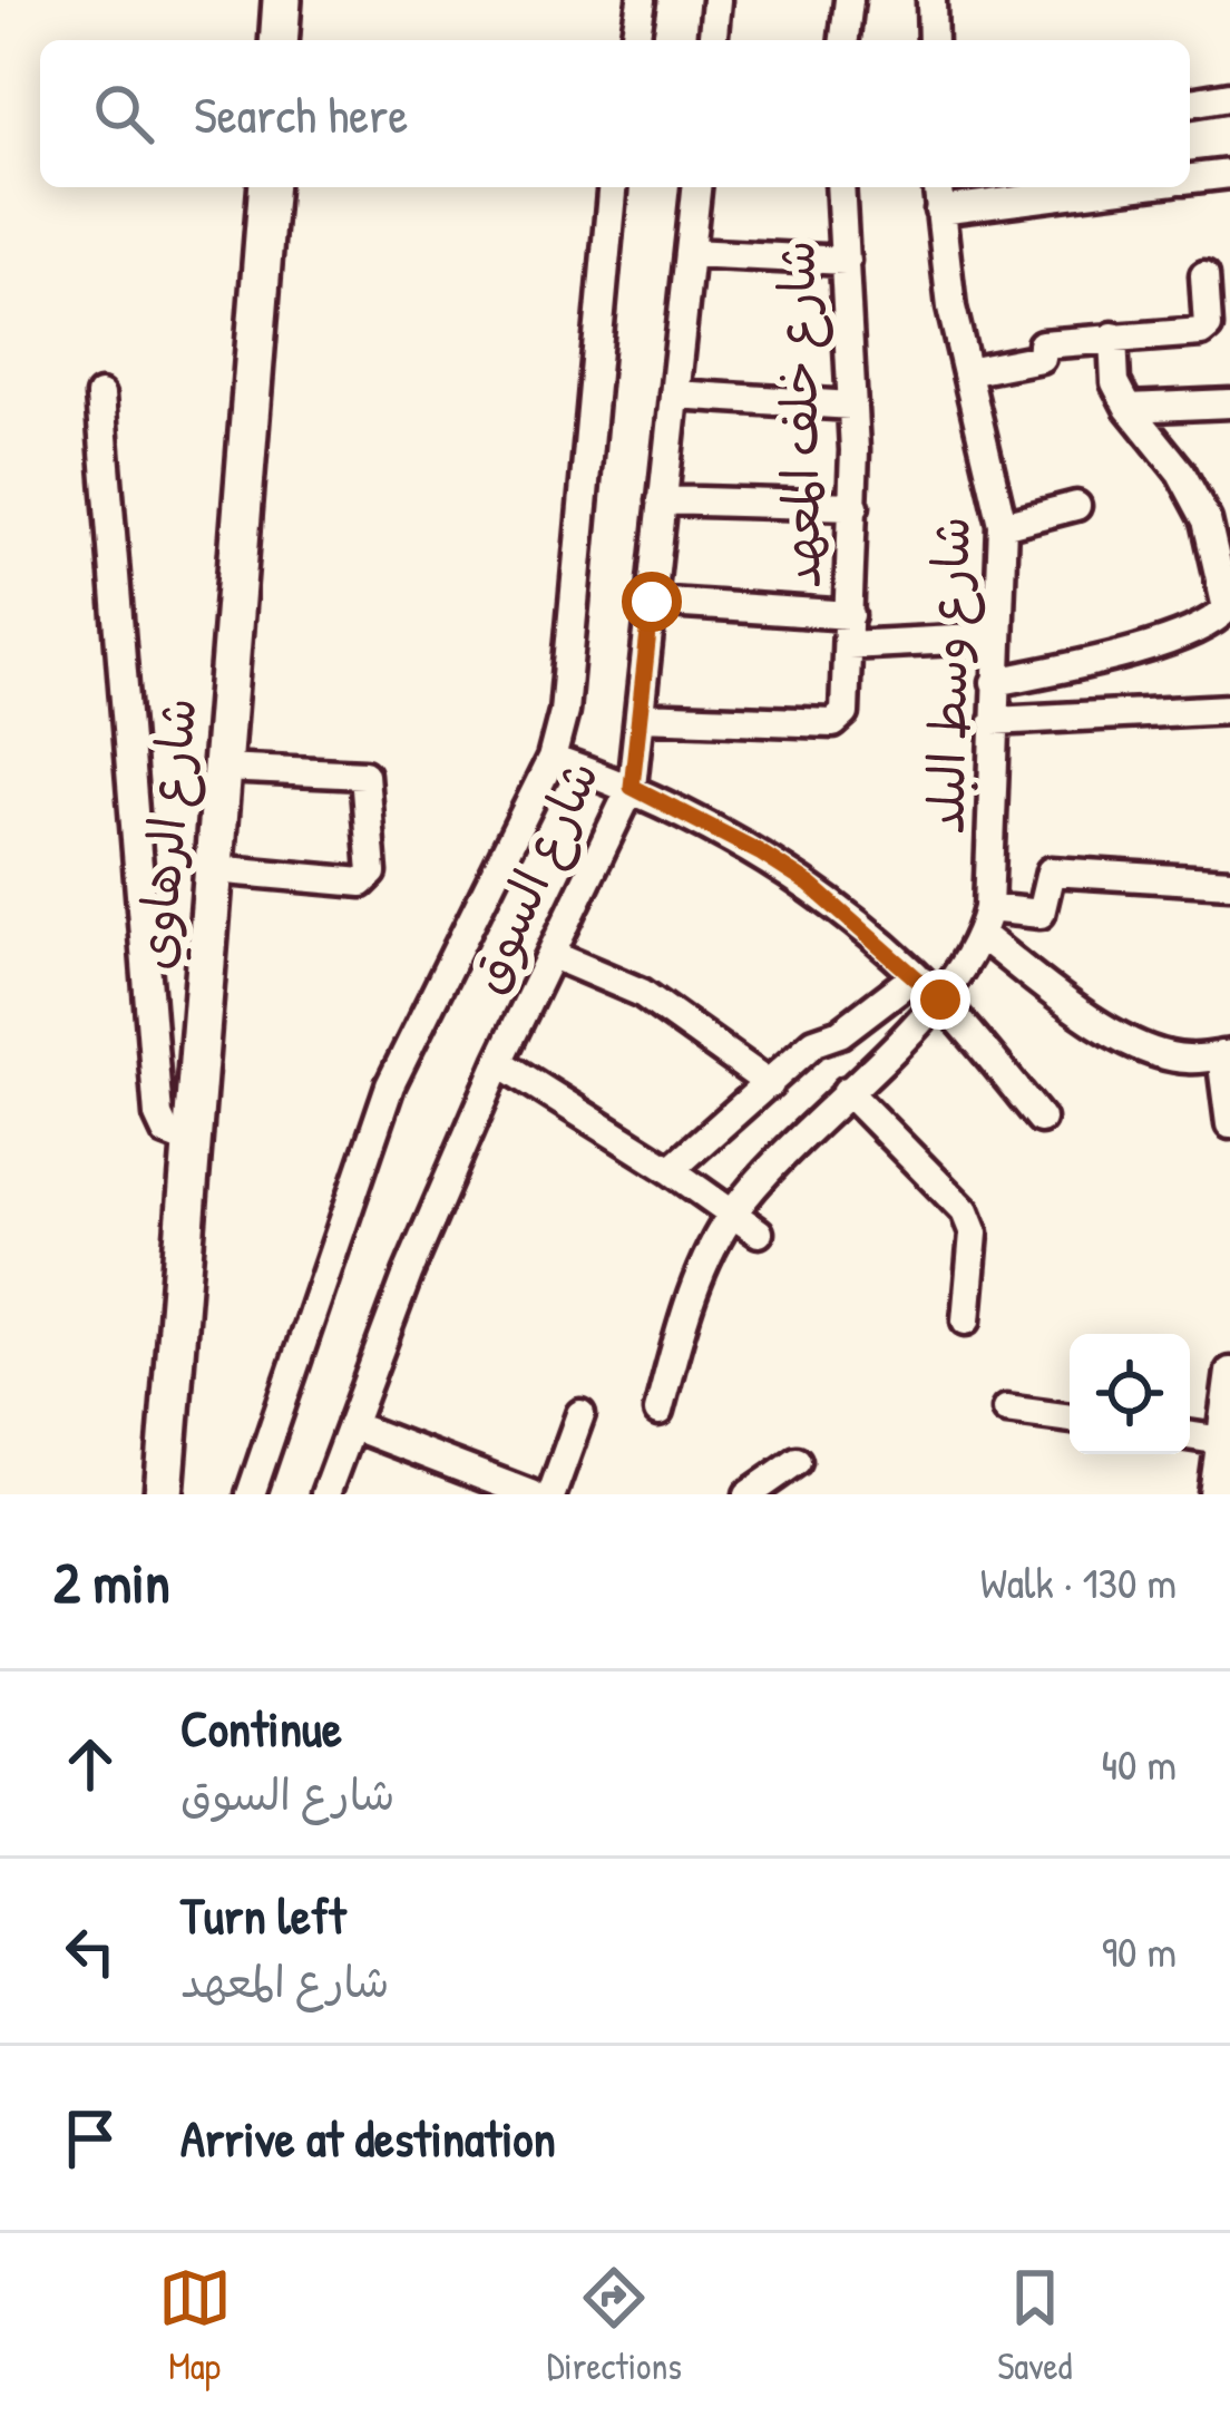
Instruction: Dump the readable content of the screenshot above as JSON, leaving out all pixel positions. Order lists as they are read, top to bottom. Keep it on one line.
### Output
{"streets":{"street":["شارع خلف المعهد","شارع وسط البلد","شارع الرهاوي","شارع السوق"]},"crossings":[["شارع خلف المعهد","شارع السوق"]],"page":{"search":"Search here","heading":["2 min","Walk · 130 m"],"list":[["Continue","شارع السوق","40 m"],["Turn left","شارع المعهد","90 m"],"Arrive at destination"],"nav":["Map","Directions","Saved"]}}
